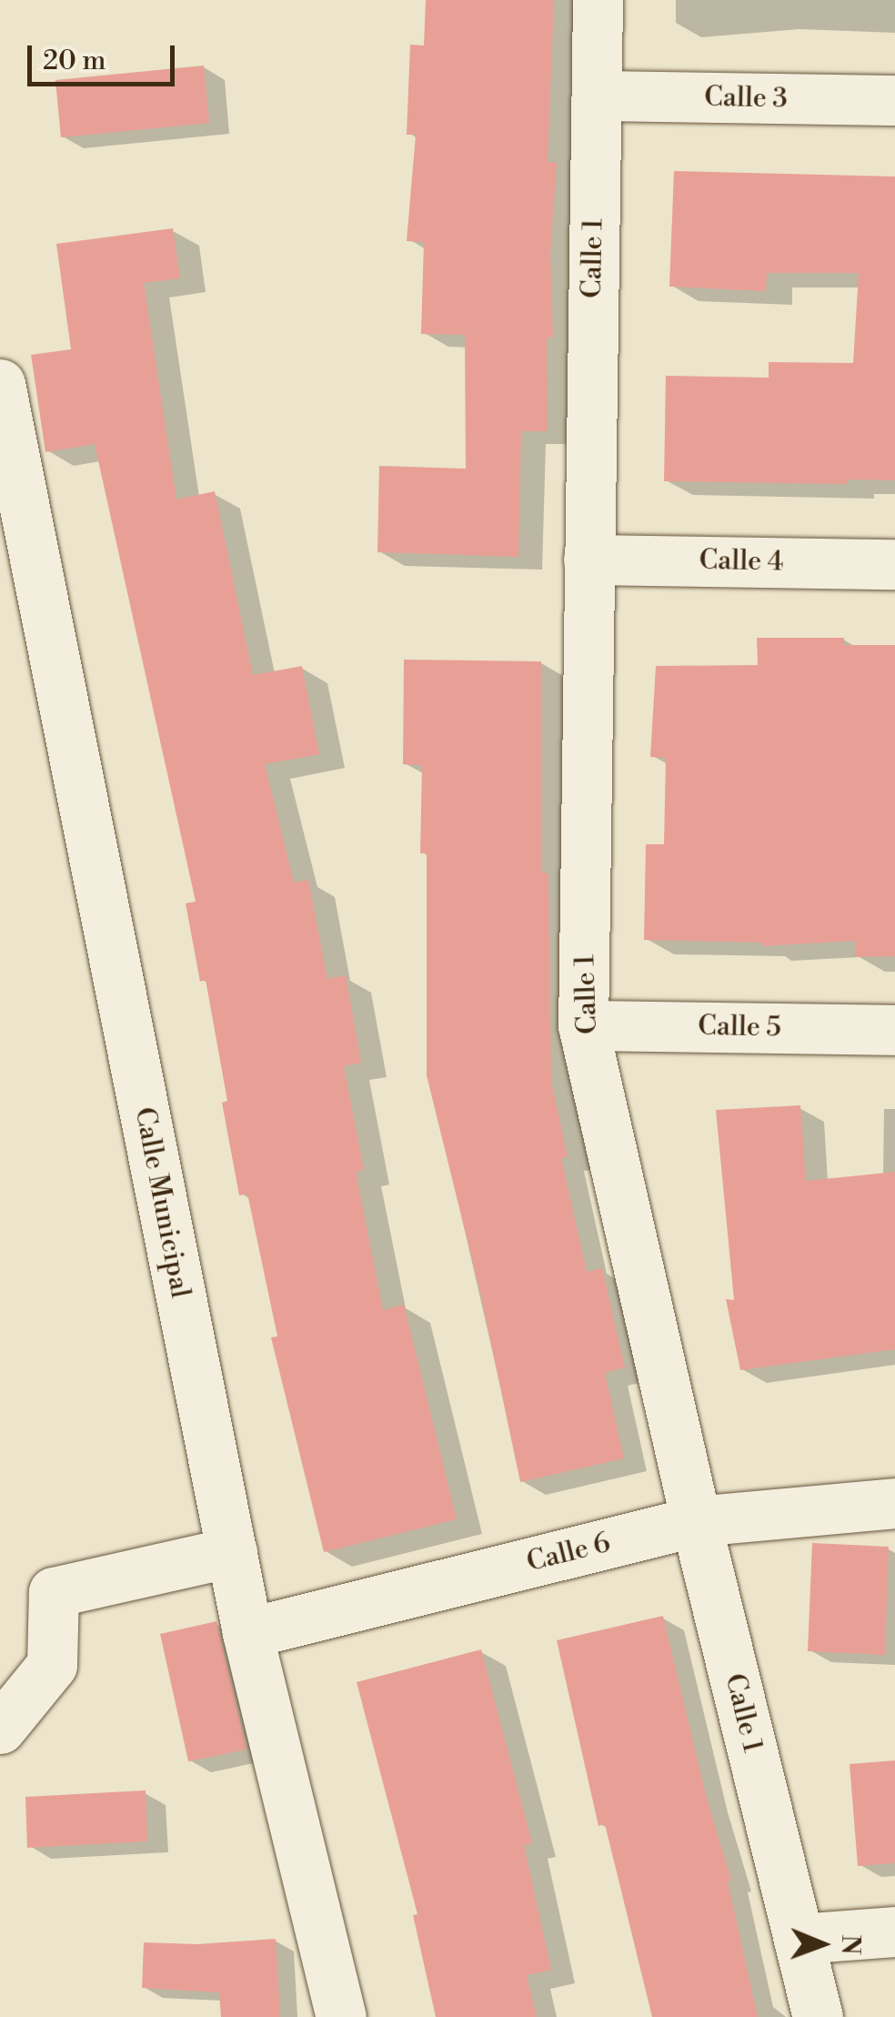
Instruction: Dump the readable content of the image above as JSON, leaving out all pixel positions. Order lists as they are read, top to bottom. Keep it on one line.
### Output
{"streets":{"street":["Calle 3","Calle 1","Calle 4","Calle 5","Calle Municipal","Calle 6"]},"crossings":[["Calle 3","Calle 1"],["Calle 1","Calle 4"],["Calle 1","Calle 5"],["Calle 1","Calle 6"],["Calle Municipal","Calle 6"]],"scale_bar":"20 m","north":"right"}
